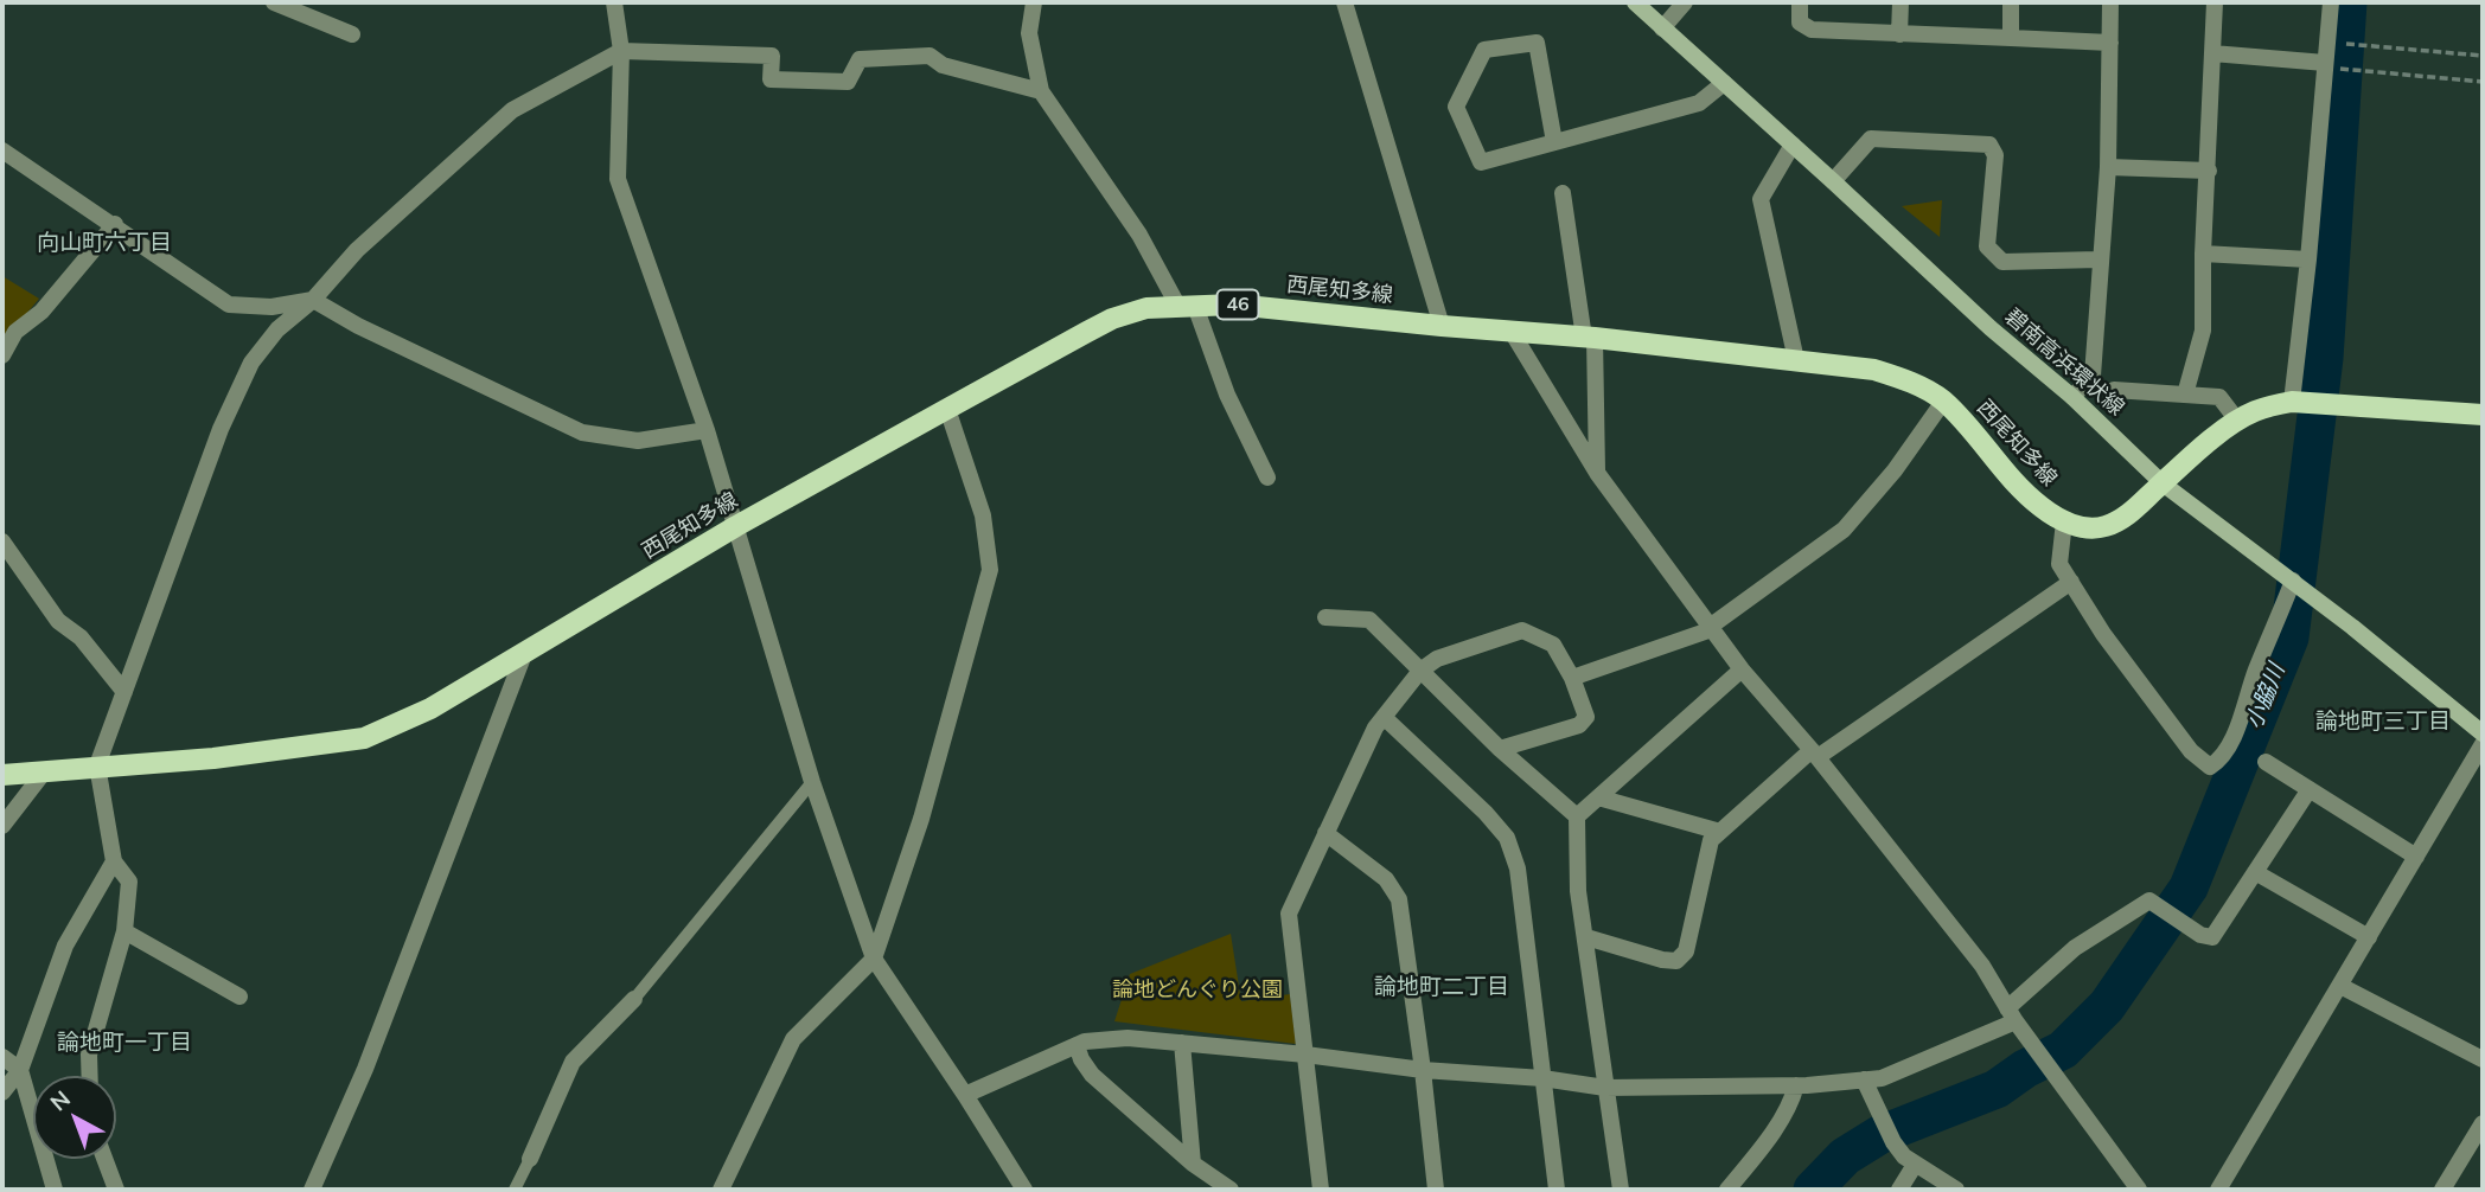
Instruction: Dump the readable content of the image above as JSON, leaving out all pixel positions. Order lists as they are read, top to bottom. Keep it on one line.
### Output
{"streets":{"main road":["西尾知多線","46","碧南高浜環状線"]},"crossings":[["西尾知多線","碧南高浜環状線"]],"districts":["向山町六丁目","論地町三丁目","論地町二丁目","論地町一丁目"],"water":["小脇川"],"parks":["論地どんぐり公園"],"north":"top left"}
